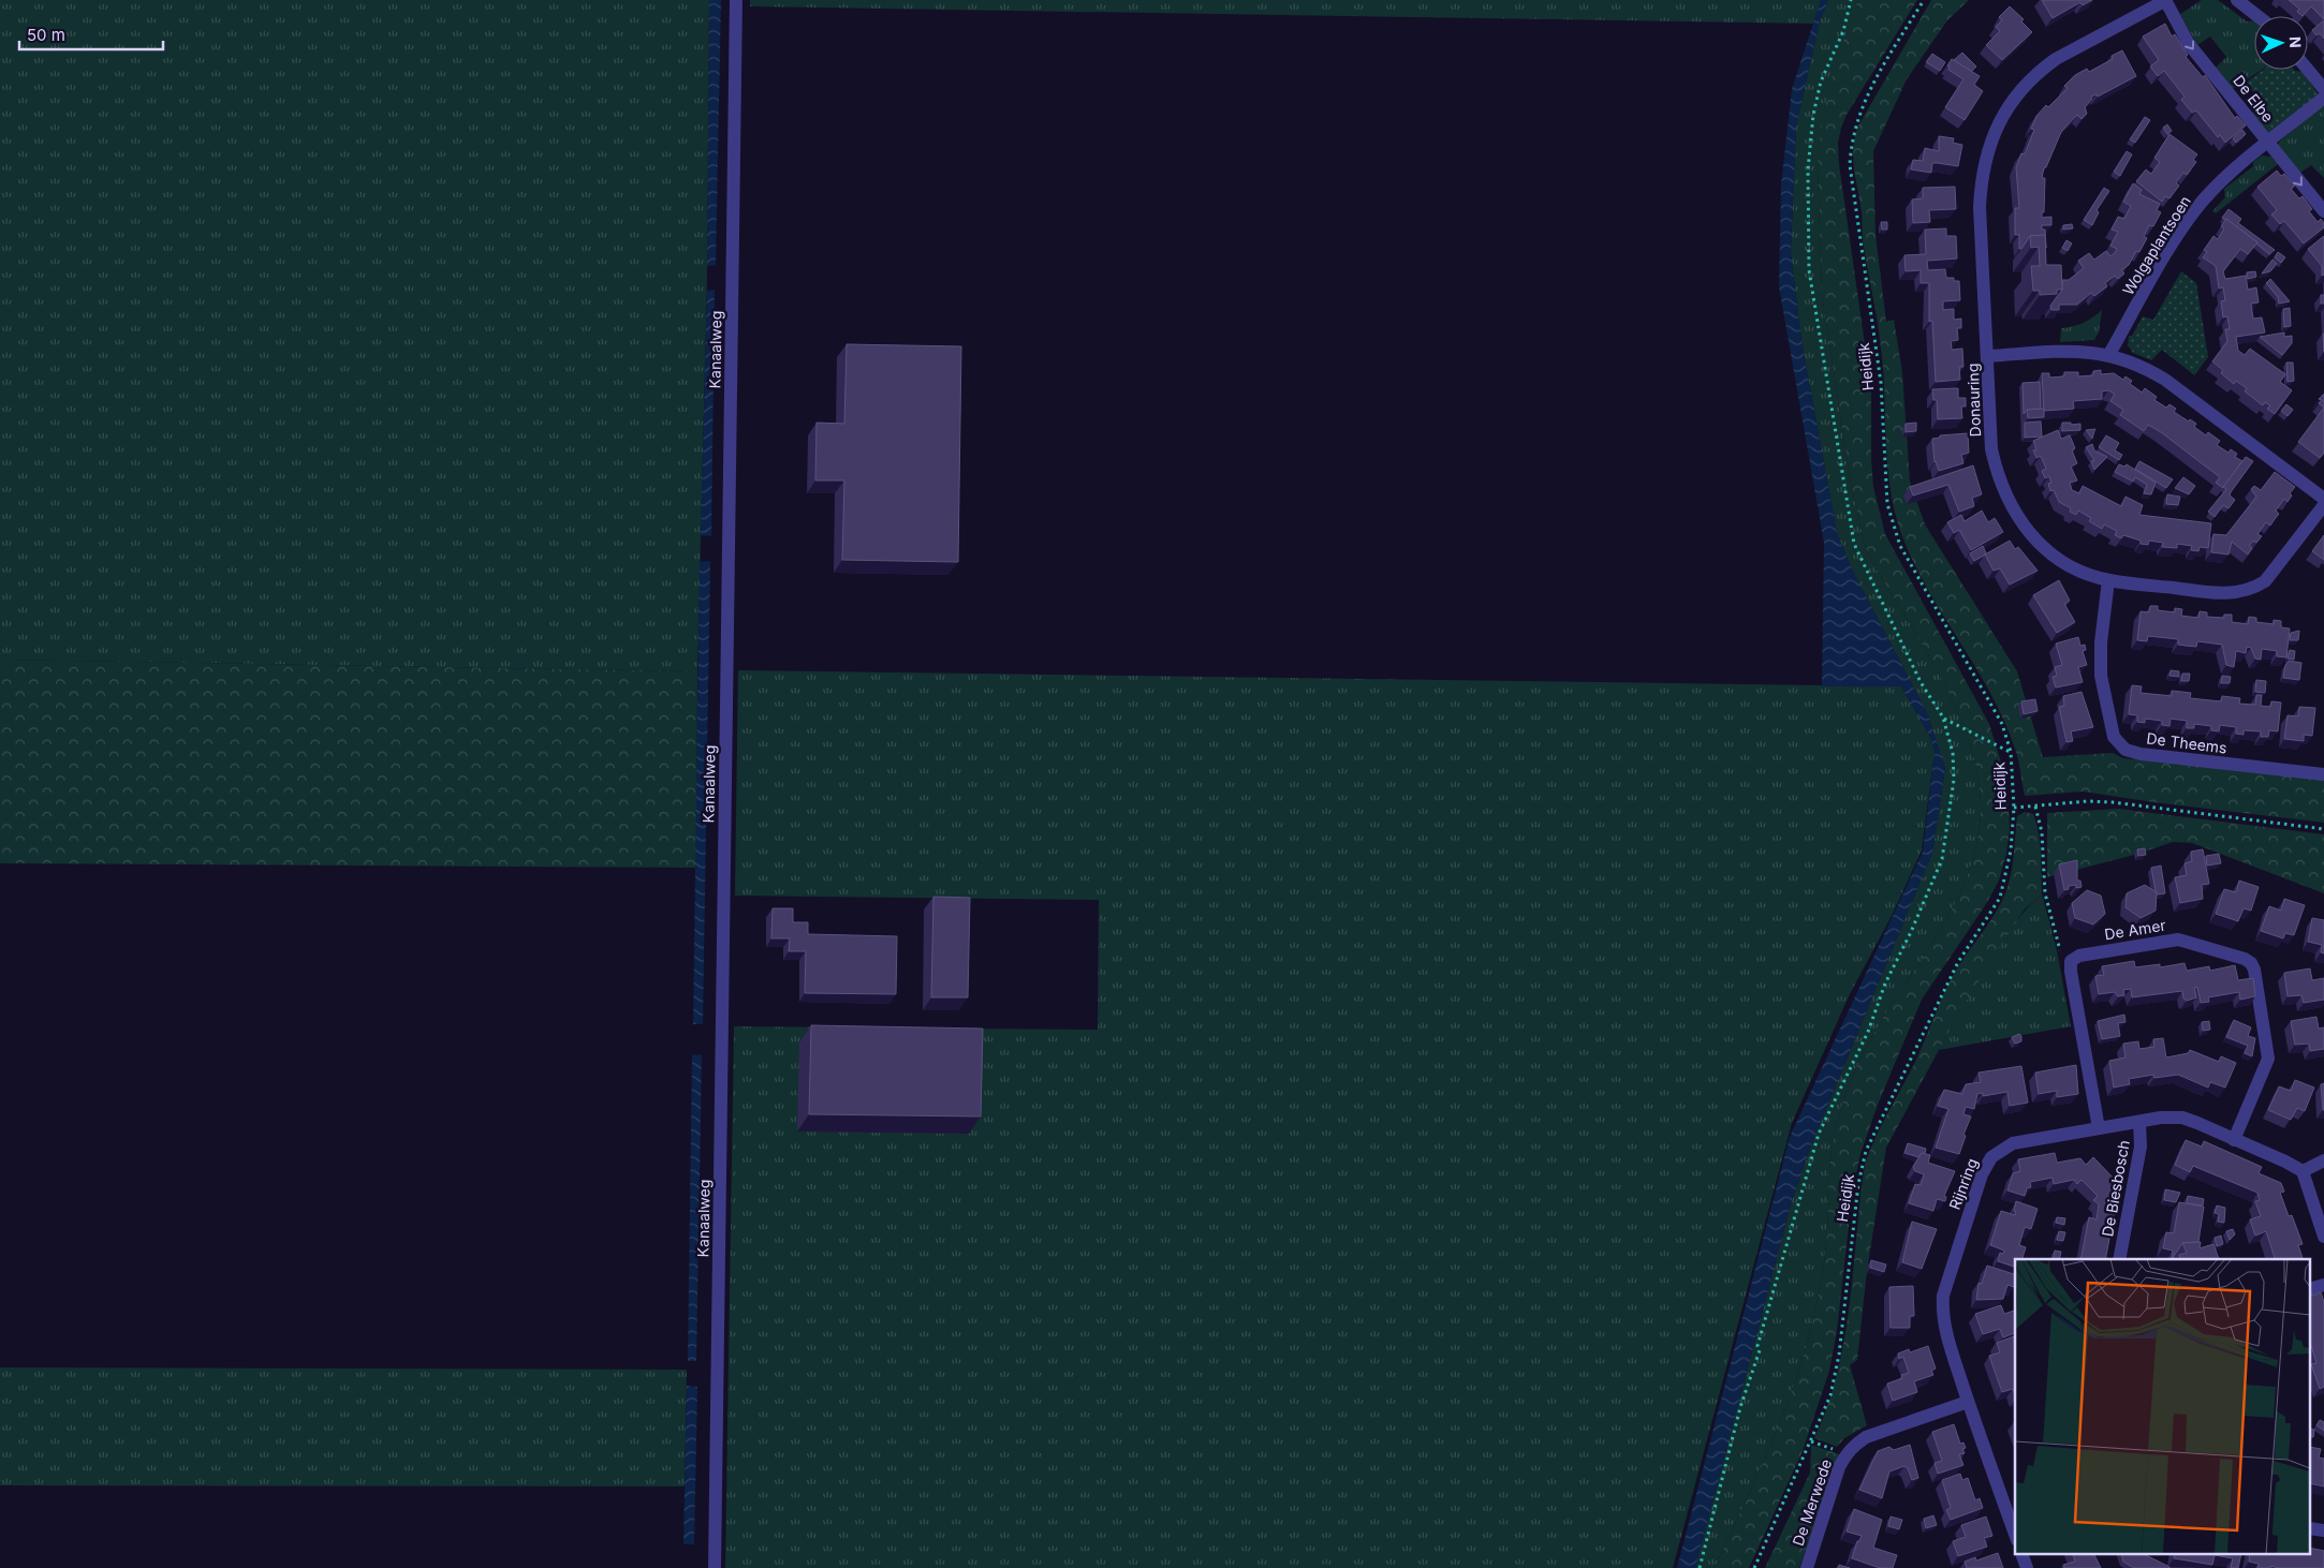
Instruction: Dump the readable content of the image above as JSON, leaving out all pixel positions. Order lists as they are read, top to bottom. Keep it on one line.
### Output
{"streets":{"street":["De Elbe","Wolgaplantsoen","Kanaalweg","Donauring","De Theems","De Amer","Rijnring","De Biesbosch","De Merwede"],"path":["Heidijk"]},"crossings":[["De Elbe","Wolgaplantsoen"],["De Elbe","Donauring"],["Donauring","De Theems"],["De Amer","Rijnring"],["Rijnring","De Biesbosch"],["Rijnring","De Merwede"]],"one_way":["De Elbe"],"scale_bar":"50 m","north":"right"}
